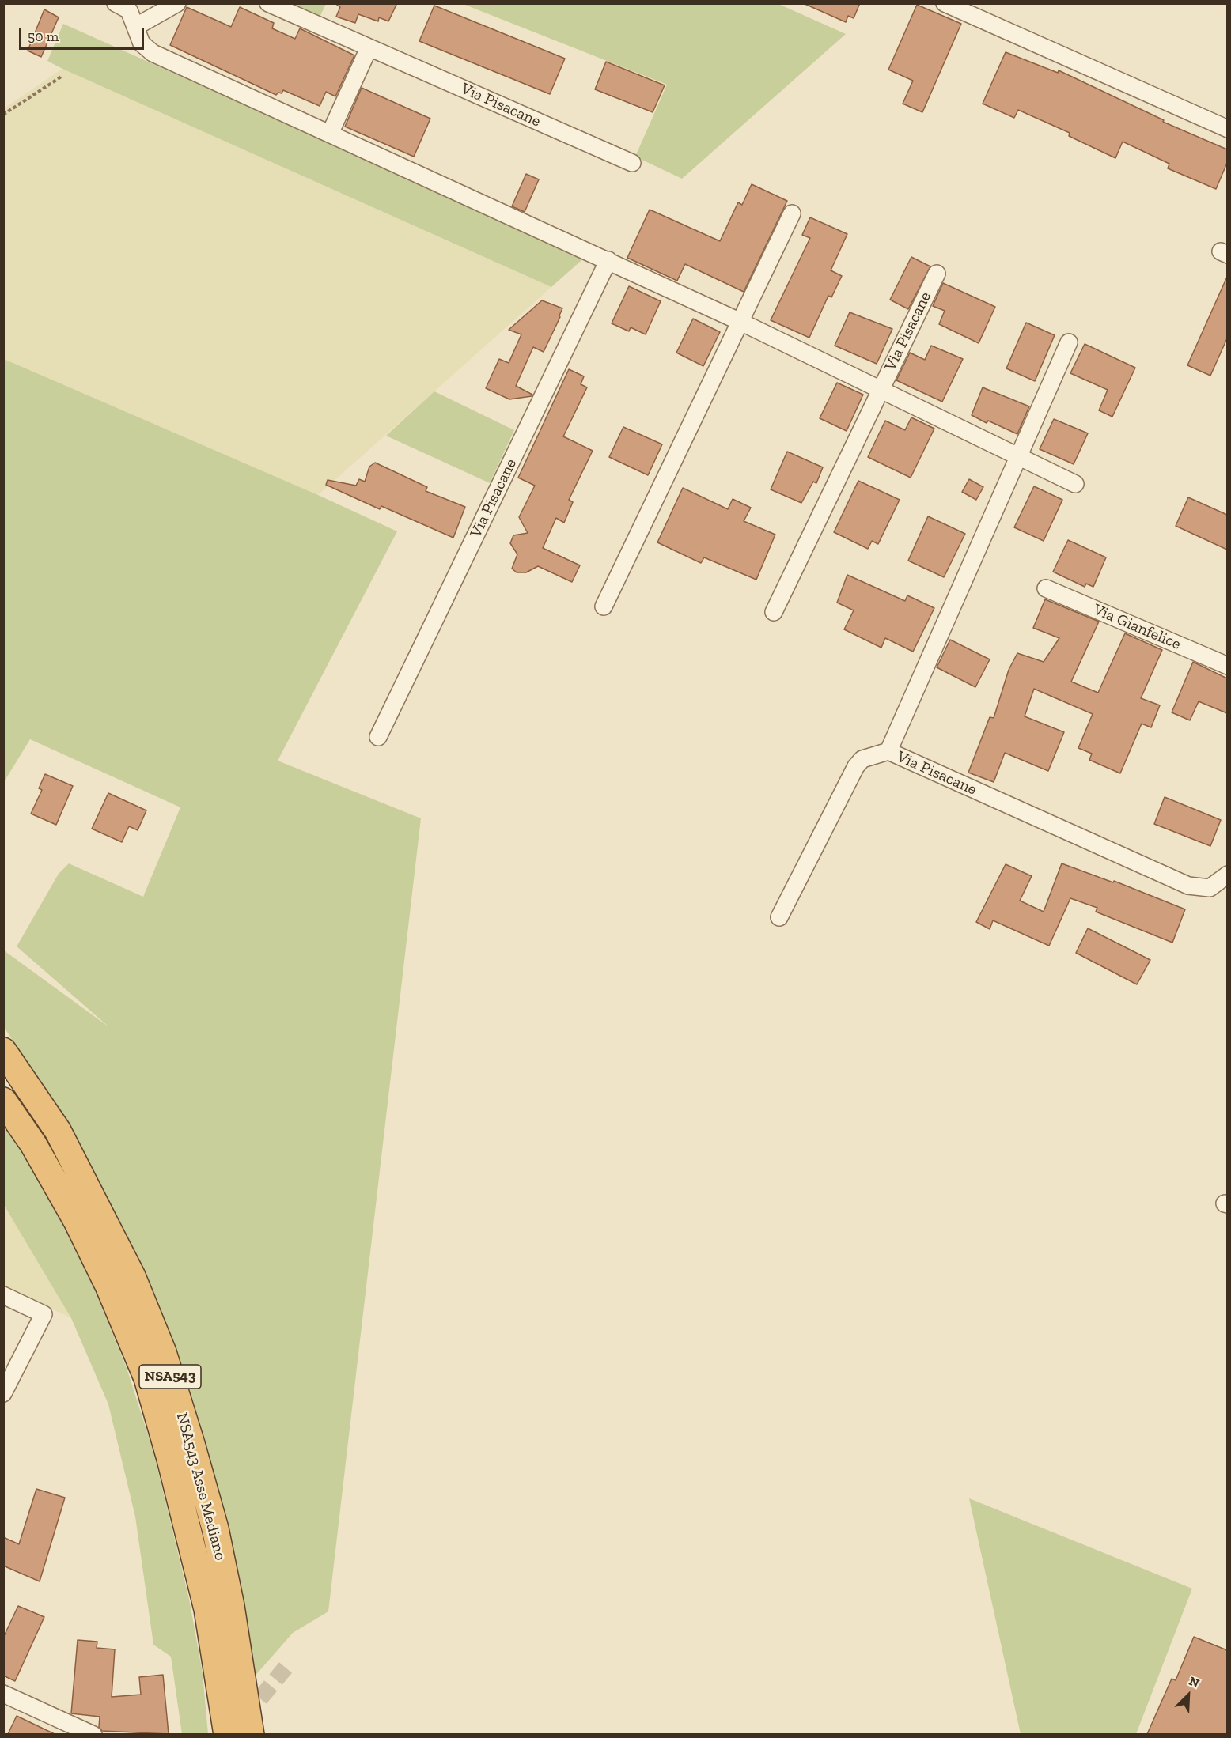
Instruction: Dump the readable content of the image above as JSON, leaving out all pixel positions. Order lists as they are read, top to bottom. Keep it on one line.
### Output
{"streets":{"highway":["NSA543","NSA543 Asse Mediano"],"street":["Via Pisacane","Via Gianfelice"]},"scale_bar":"50 m","north":"top right"}
